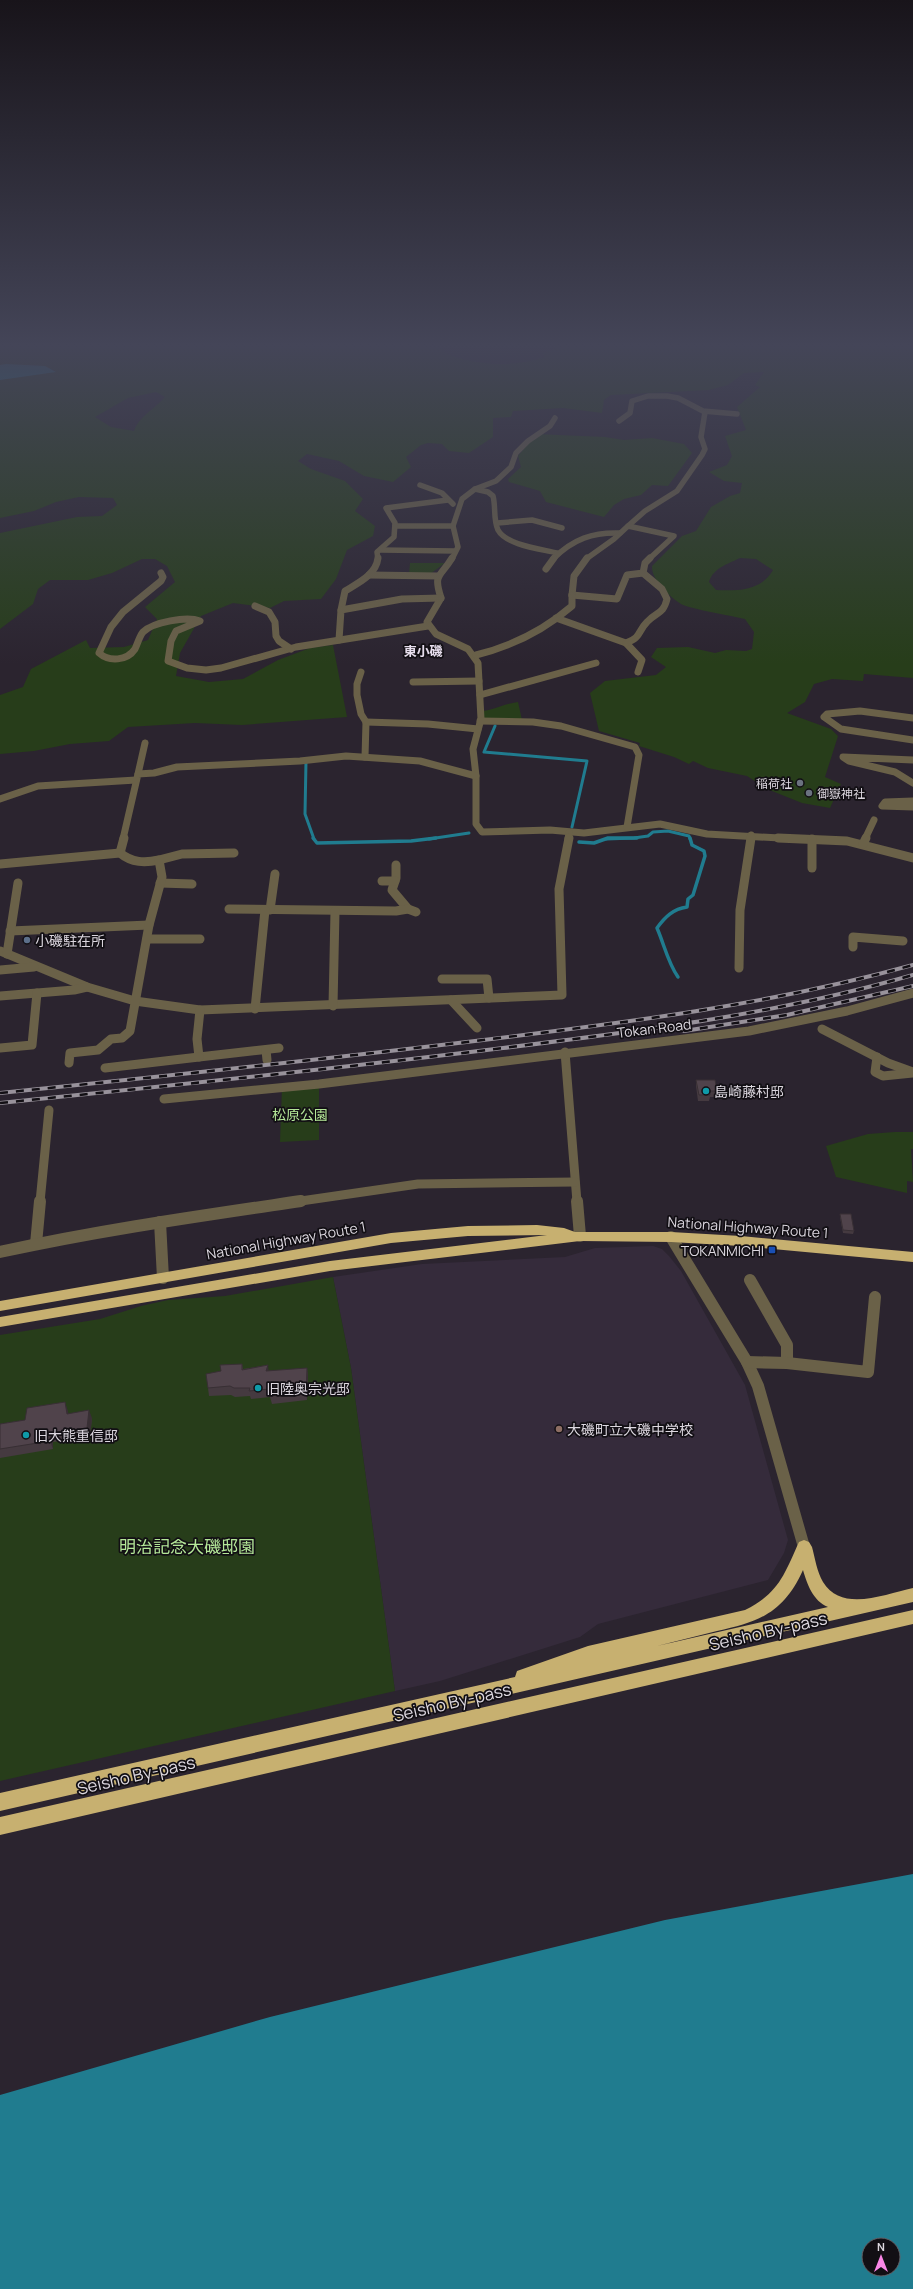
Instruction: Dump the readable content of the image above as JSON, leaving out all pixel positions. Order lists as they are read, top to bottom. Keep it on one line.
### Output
{"streets":{"highway":["National Highway Route 1","Seisho By-pass"],"street":["Tokan Road"]},"districts":["東小磯"],"parks":["松原公園","明治記念大磯邸園"],"places":{"other":["稲荷社","御嶽神社","小磯駐在所","島崎藤村邸","旧陸奥宗光邸","大磯町立大磯中学校","旧大熊重信邸"],"transit":["TOKANMICHI"]},"north":"top"}
